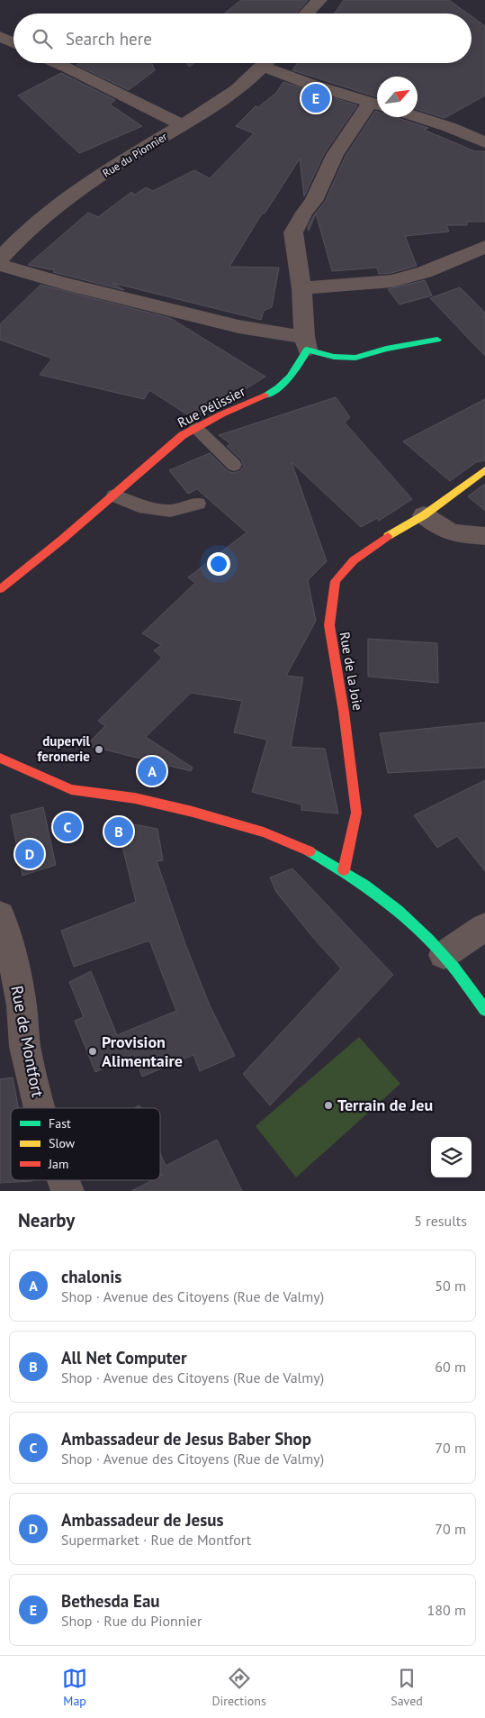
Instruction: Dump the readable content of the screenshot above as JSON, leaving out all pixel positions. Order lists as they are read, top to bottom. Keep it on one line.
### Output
{"streets":{"street":["Rue du Pionnier","Rue Pélissier","Rue de la Joie","Rue de Montfort"]},"places":["dupervil feronerie","Provision Alimentaire","Terrain de Jeu"],"legend":["Fast","Slow","Jam"],"north":"top right","page":{"search":"Search here","pins":["E","A","C","B","D"],"heading":["Nearby","5 results"],"list":[{"mark":"A","name":"chalonis","note":"Shop · Avenue des Citoyens (Rue de Valmy)","value":"50 m"},{"mark":"B","name":"All Net Computer","note":"Shop · Avenue des Citoyens (Rue de Valmy)","value":"60 m"},{"mark":"C","name":"Ambassadeur de Jesus Baber Shop","note":"Shop · Avenue des Citoyens (Rue de Valmy)","value":"70 m"},{"mark":"D","name":"Ambassadeur de Jesus","note":"Supermarket · Rue de Montfort","value":"70 m"},{"mark":"E","name":"Bethesda Eau","note":"Shop · Rue du Pionnier","value":"180 m"}],"nav":["Map","Directions","Saved"]}}
